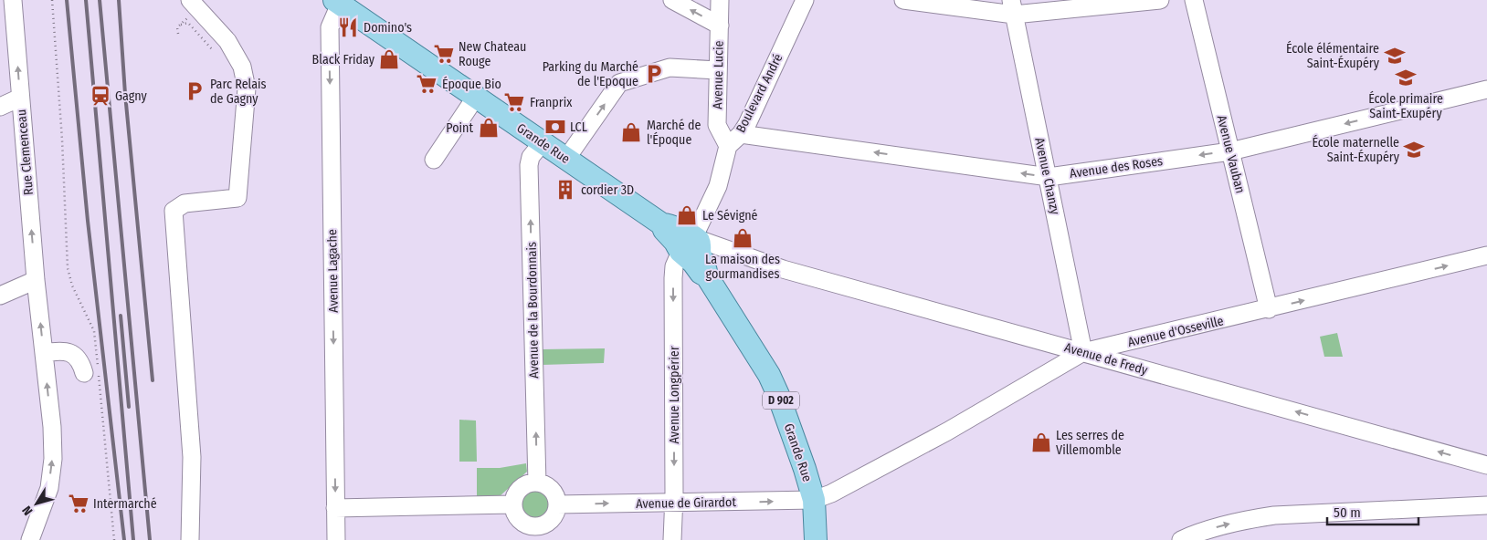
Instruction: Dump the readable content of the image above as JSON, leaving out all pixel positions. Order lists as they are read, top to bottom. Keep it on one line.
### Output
{"streets":{"main road":["Grande Rue","D 902"],"street":["Avenue Lucie","Boulevard André","Rue Clemenceau","Avenue Vauban","Avenue des Roses","Avenue Chanzy","Avenue Lagache","Avenue de la Bourdonnais","Avenue d'Osseville","Avenue de Fredy","Avenue Longpérier","Avenue de Girardot"]},"crossings":[["Avenue Lucie","Boulevard André"],["Boulevard André","Grande Rue"],["Boulevard André","Avenue des Roses"],["Boulevard André","Avenue de Fredy"],["Boulevard André","Avenue Longpérier"],["Grande Rue","Avenue Lagache"],["Grande Rue","Avenue de la Bourdonnais"],["Grande Rue","Avenue d'Osseville"],["Grande Rue","Avenue de Fredy"],["Grande Rue","Avenue Longpérier"],["Grande Rue","Avenue de Girardot"],["Avenue Vauban","Avenue des Roses"],["Avenue Vauban","Avenue d'Osseville"],["Avenue des Roses","Avenue Chanzy"],["Avenue Chanzy","Avenue d'Osseville"],["Avenue Chanzy","Avenue de Fredy"],["Avenue de la Bourdonnais","Avenue de Girardot"],["Avenue d'Osseville","Avenue de Fredy"],["Avenue d'Osseville","Avenue de Girardot"],["Avenue de Fredy","Avenue Longpérier"],["Avenue Longpérier","Avenue de Girardot"]],"one_way":["Rue Clemenceau","Avenue des Roses","Avenue Lagache","Avenue de la Bourdonnais","Avenue Longpérier","Avenue de Girardot"],"places":{"restaurant":["Domino's"],"supermarket":["New Chateau Rouge","Époque Bio","Franprix","Intermarché"],"school or university":["École élémentaire Saint-Éxupéry","École primaire Saint-Exupéry","École maternelle Saint-Éxupéry"],"shop":["Black Friday","Point","Marché de l'Époque","Le Sévigné","La maison des gourmandises","Les serres de Villemomble"],"parking":["Parking du Marché de l'Epoque","Parc Relais de Gagny"],"station":["Gagny"],"bank":["LCL"],"building":["cordier 3D"]},"scale_bar":"50 m","north":"bottom left"}
